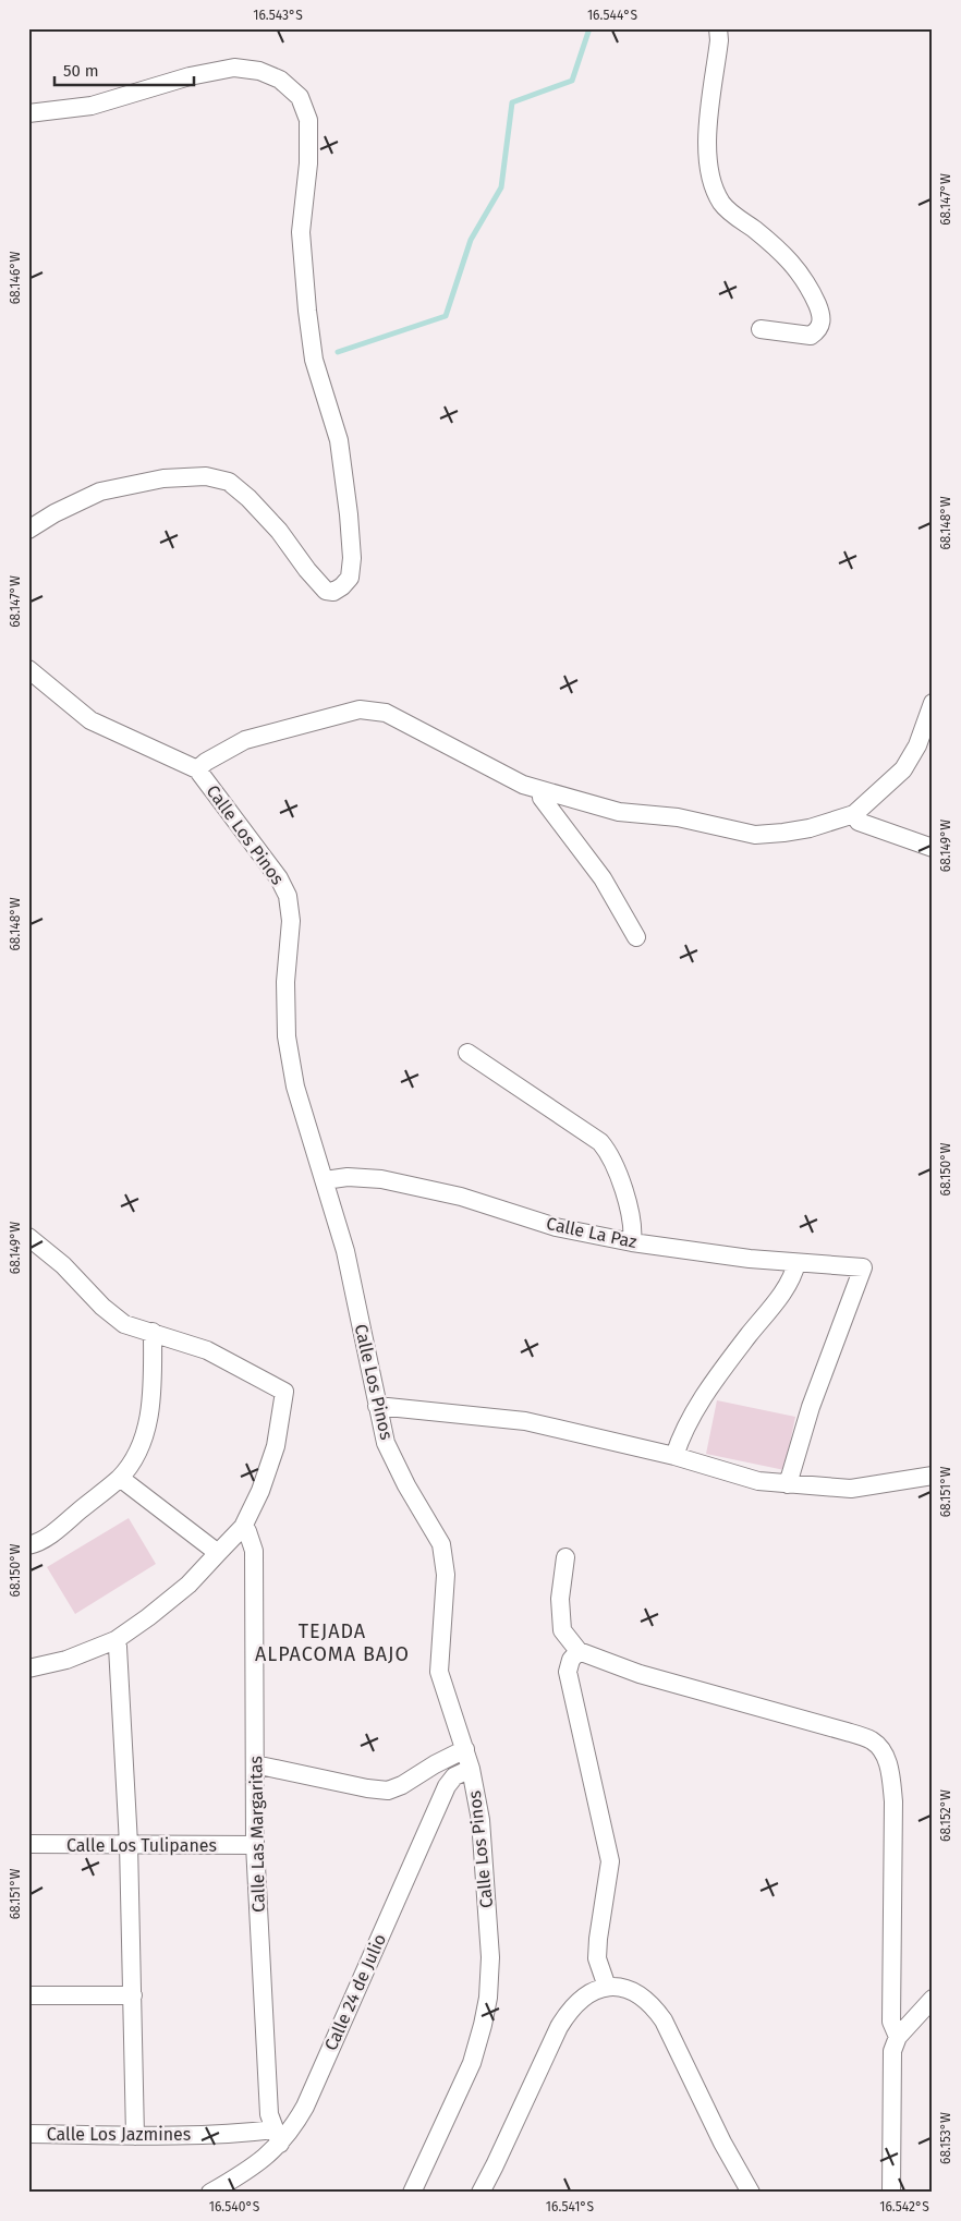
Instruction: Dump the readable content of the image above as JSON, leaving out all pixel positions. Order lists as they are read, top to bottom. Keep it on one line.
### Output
{"streets":{"street":["Calle Los Pinos","Calle La Paz","Calle Las Margaritas","Calle Los Tulipanes","Calle 24 de Julio","Calle Los Jazmines"]},"crossings":[["Calle Los Pinos","Calle La Paz"],["Calle Los Pinos","Calle 24 de Julio"],["Calle Las Margaritas","Calle Los Tulipanes"],["Calle Las Margaritas","Calle 24 de Julio"],["Calle Las Margaritas","Calle Los Jazmines"],["Calle 24 de Julio","Calle Los Jazmines"]],"districts":["TEJADA ALPACOMA BAJO"],"scale_bar":"50 m","coordinates":["16.543°S","16.544°S","68.147°W","68.146°W","68.148°W","68.149°W","68.150°W","68.151°W","68.152°W","68.153°W","16.540°S","16.541°S","16.542°S"]}
